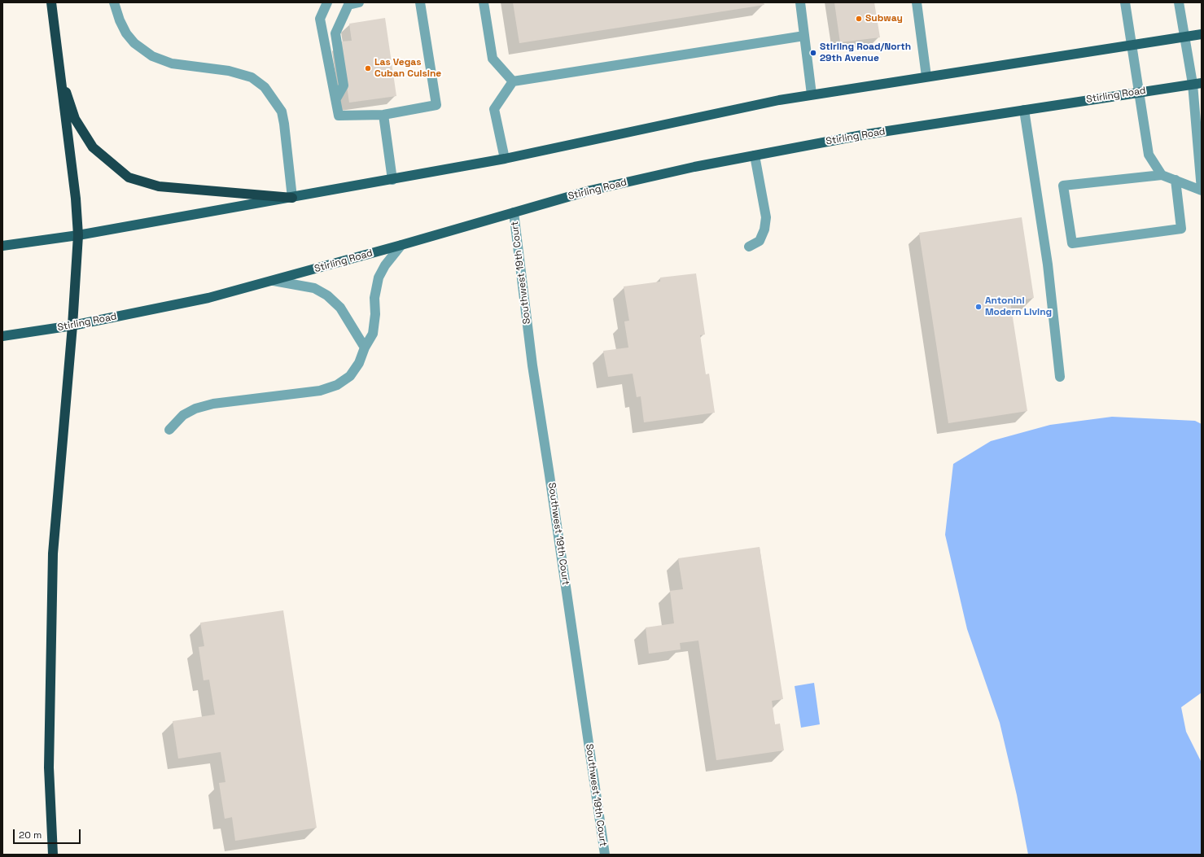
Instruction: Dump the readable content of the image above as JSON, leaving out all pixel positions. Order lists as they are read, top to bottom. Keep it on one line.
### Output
{"streets":{"main road":["Stirling Road"],"street":["Southwest 19th Court"]},"crossings":[["Stirling Road","Southwest 19th Court"]],"places":["Subway","Stirling Road/North 29th Avenue","Las Vegas Cuban Cuisine","Antonini Modern Living"],"scale_bar":"20 m"}
